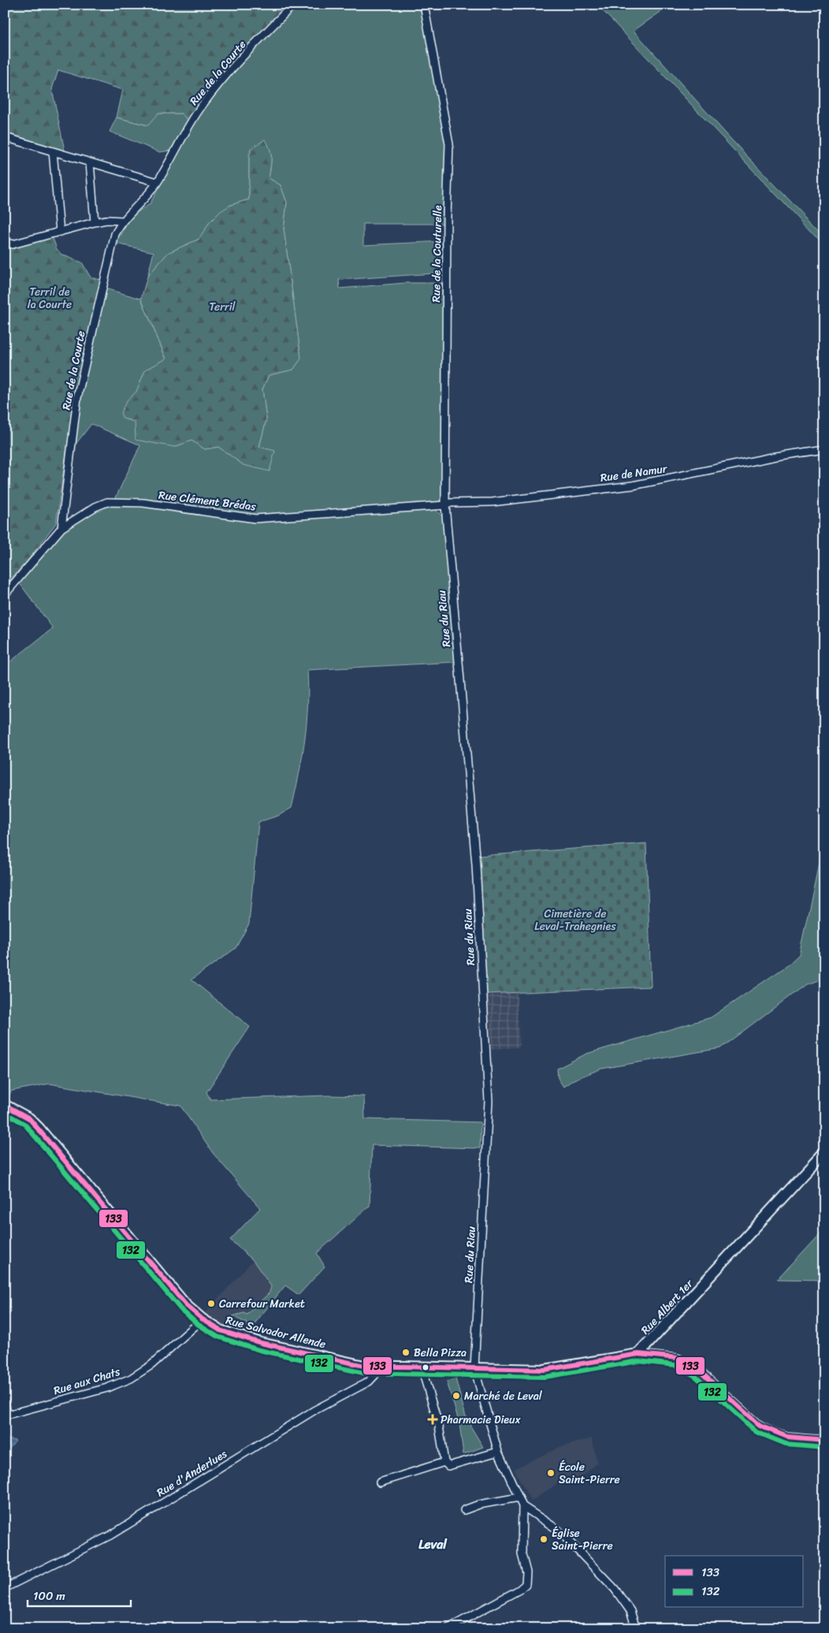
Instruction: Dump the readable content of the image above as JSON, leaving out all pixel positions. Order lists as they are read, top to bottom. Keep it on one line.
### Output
{"streets":{"street":["Rue de la Courte","Rue de la Couturelle","Rue de Namur","Rue Clément Brédas","Rue du Riau","Rue Albert 1er","Rue Salvador Allende","Rue aux Chats","Rue d'Anderlues"]},"crossings":[["Rue de la Courte","Rue Clément Brédas"],["Rue de la Couturelle","Rue de Namur"],["Rue de la Couturelle","Rue Clément Brédas"],["Rue de la Couturelle","Rue du Riau"],["Rue de Namur","Rue Clément Brédas"],["Rue de Namur","Rue du Riau"],["Rue Clément Brédas","Rue du Riau"],["Rue du Riau","Rue Salvador Allende"],["Rue Salvador Allende","Rue aux Chats"],["Rue Salvador Allende","Rue d'Anderlues"]],"districts":["Leval"],"parks":["Terril de la Courte","Terril","Cimetière de Leval-Trahegnies"],"places":{"other":["Carrefour Market","Bella Pizza","Marché de Leval","École Saint-Pierre","Église Saint-Pierre"],"health":["Pharmacie Dieux"]},"lines":["transit line 133","transit line 132"],"legend":["133","132"],"scale_bar":"100 m"}
